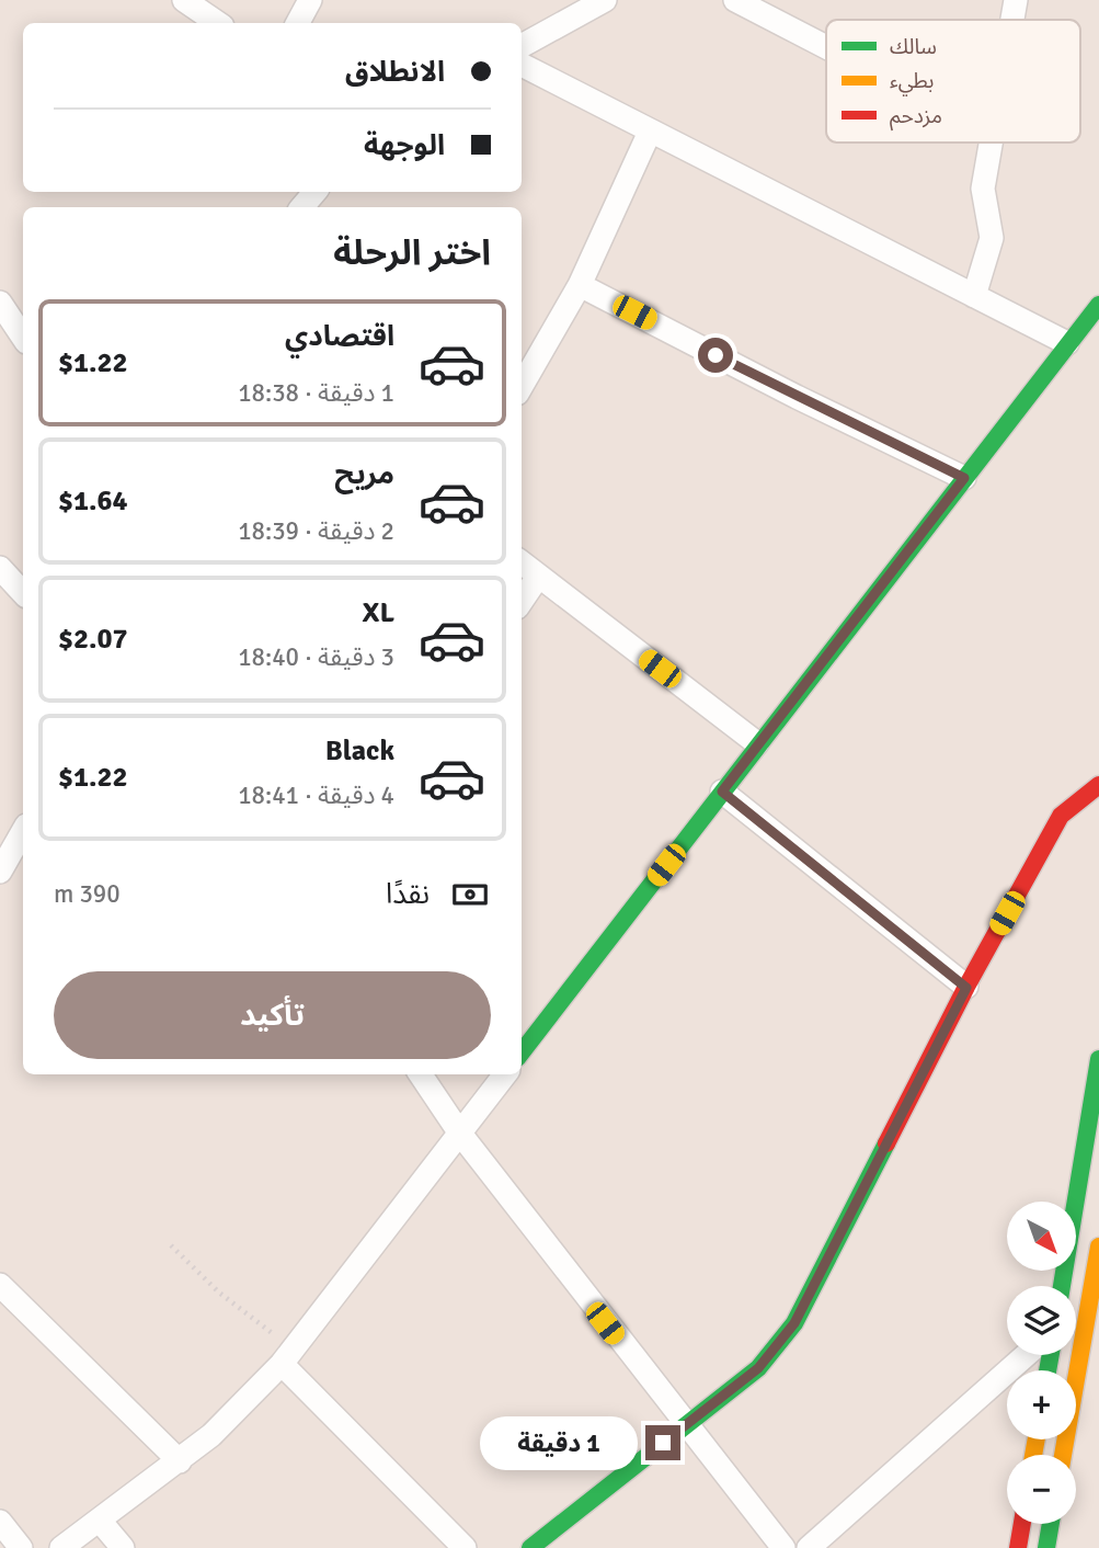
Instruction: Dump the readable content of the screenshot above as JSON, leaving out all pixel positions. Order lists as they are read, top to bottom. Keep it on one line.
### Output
{"legend":["سالك","بطيء","مزدحم"],"north":"bottom right","page":{"banner":["الانطلاق","الوجهة"],"heading":"اختر الرحلة","list":[{"name":"اقتصادي","note":"1 دقيقة · 18:38","value":"$1.22"},{"name":"مريح","note":"2 دقيقة · 18:39","value":"$1.64"},{"name":"XL","note":"3 دقيقة · 18:40","value":"$2.07"},{"name":"Black","note":"4 دقيقة · 18:41","value":"$1.22"}],"pay":["نقدًا","390 m"],"buttons":"تأكيد","map_buttons":["+","−"],"bubble":"1 دقيقة"}}
